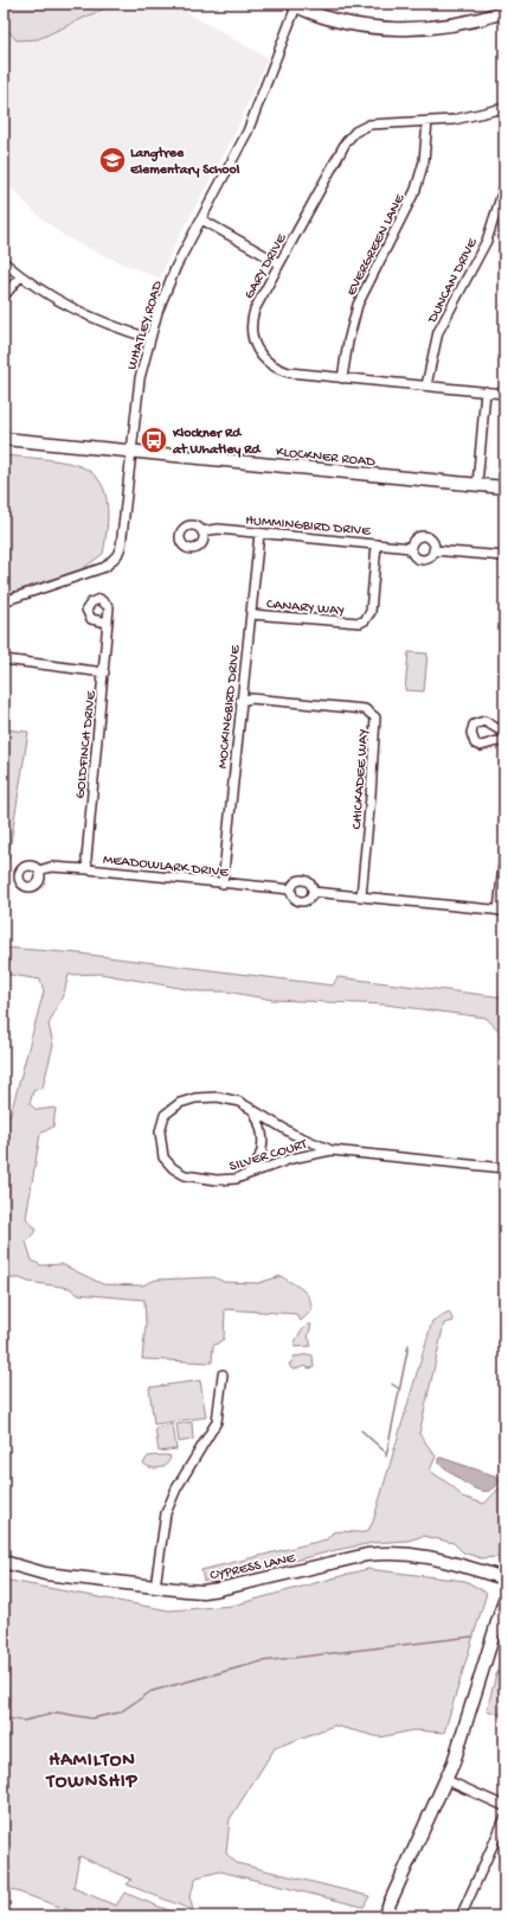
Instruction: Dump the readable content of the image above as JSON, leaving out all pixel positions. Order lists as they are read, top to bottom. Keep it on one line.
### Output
{"streets":{"street":["EVERGREEN LANE","GARY DRIVE","DUNCAN DRIVE","WHATLEY ROAD","KLOCKNER ROAD","HUMMINGBIRD DRIVE","CANARY WAY","MOCKINGBIRD DRIVE","GOLDFINCH DRIVE","CHICKADEE WAY","MEADOWLARK DRIVE","SILVER COURT","CYPRESS LANE"]},"crossings":[["EVERGREEN LANE","GARY DRIVE"],["GARY DRIVE","DUNCAN DRIVE"],["WHATLEY ROAD","KLOCKNER ROAD"],["HUMMINGBIRD DRIVE","CANARY WAY"],["HUMMINGBIRD DRIVE","MOCKINGBIRD DRIVE"],["CANARY WAY","MOCKINGBIRD DRIVE"],["MOCKINGBIRD DRIVE","CHICKADEE WAY"],["MOCKINGBIRD DRIVE","MEADOWLARK DRIVE"],["GOLDFINCH DRIVE","MEADOWLARK DRIVE"],["CHICKADEE WAY","MEADOWLARK DRIVE"]],"districts":["HAMILTON TOWNSHIP"],"places":{"school or university":["Langtree Elementary School"],"bus stop":["Klockner Rd at Whatley Rd"]}}
